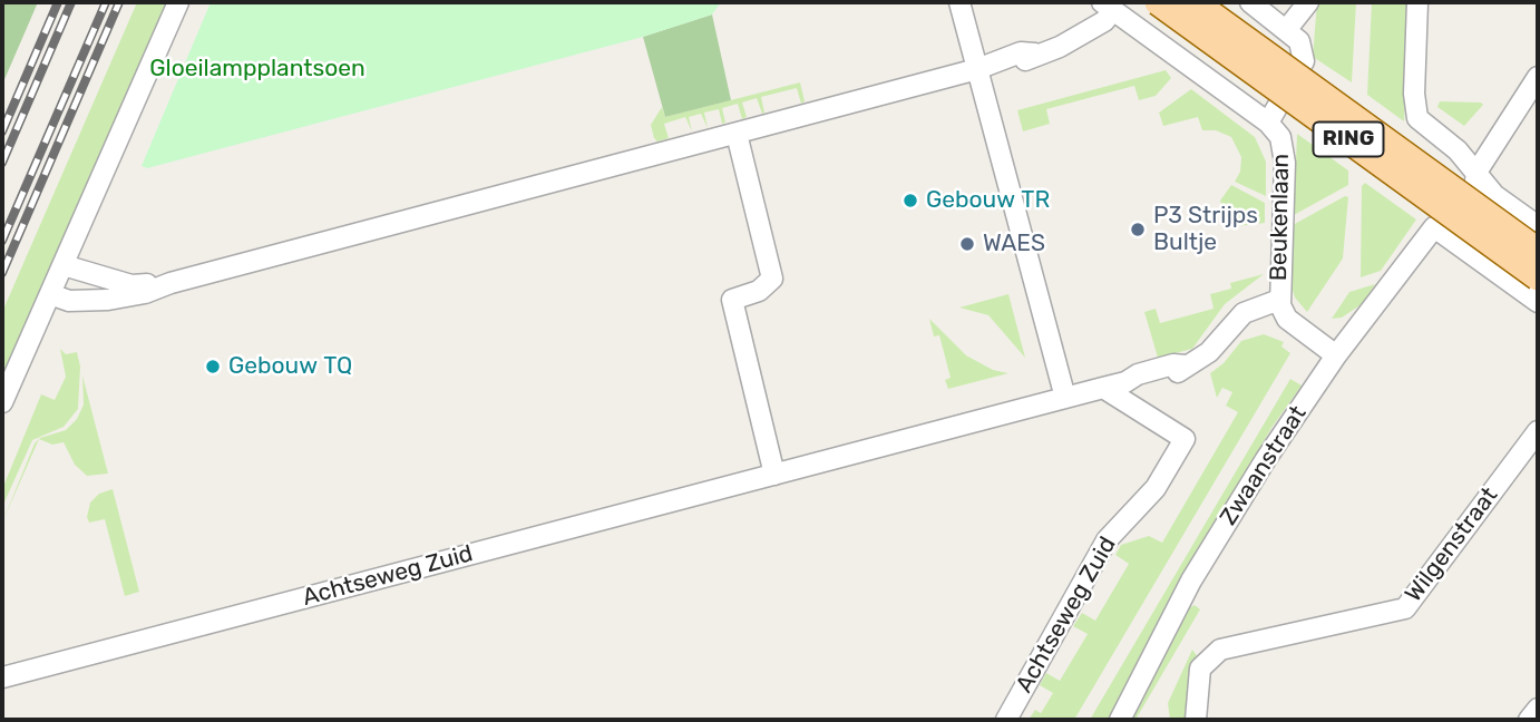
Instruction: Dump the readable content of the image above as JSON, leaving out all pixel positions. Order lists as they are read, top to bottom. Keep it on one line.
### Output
{"streets":{"main road":["RING"],"street":["Beukenlaan","Zwaanstraat","Wilgenstraat","Achtseweg Zuid"]},"crossings":[["Beukenlaan","Zwaanstraat"],["Beukenlaan","Achtseweg Zuid"]],"parks":["Gloeilampplantsoen"],"places":["Gebouw TR","P3 Strijps Bultje","WAES","Gebouw TQ"]}
